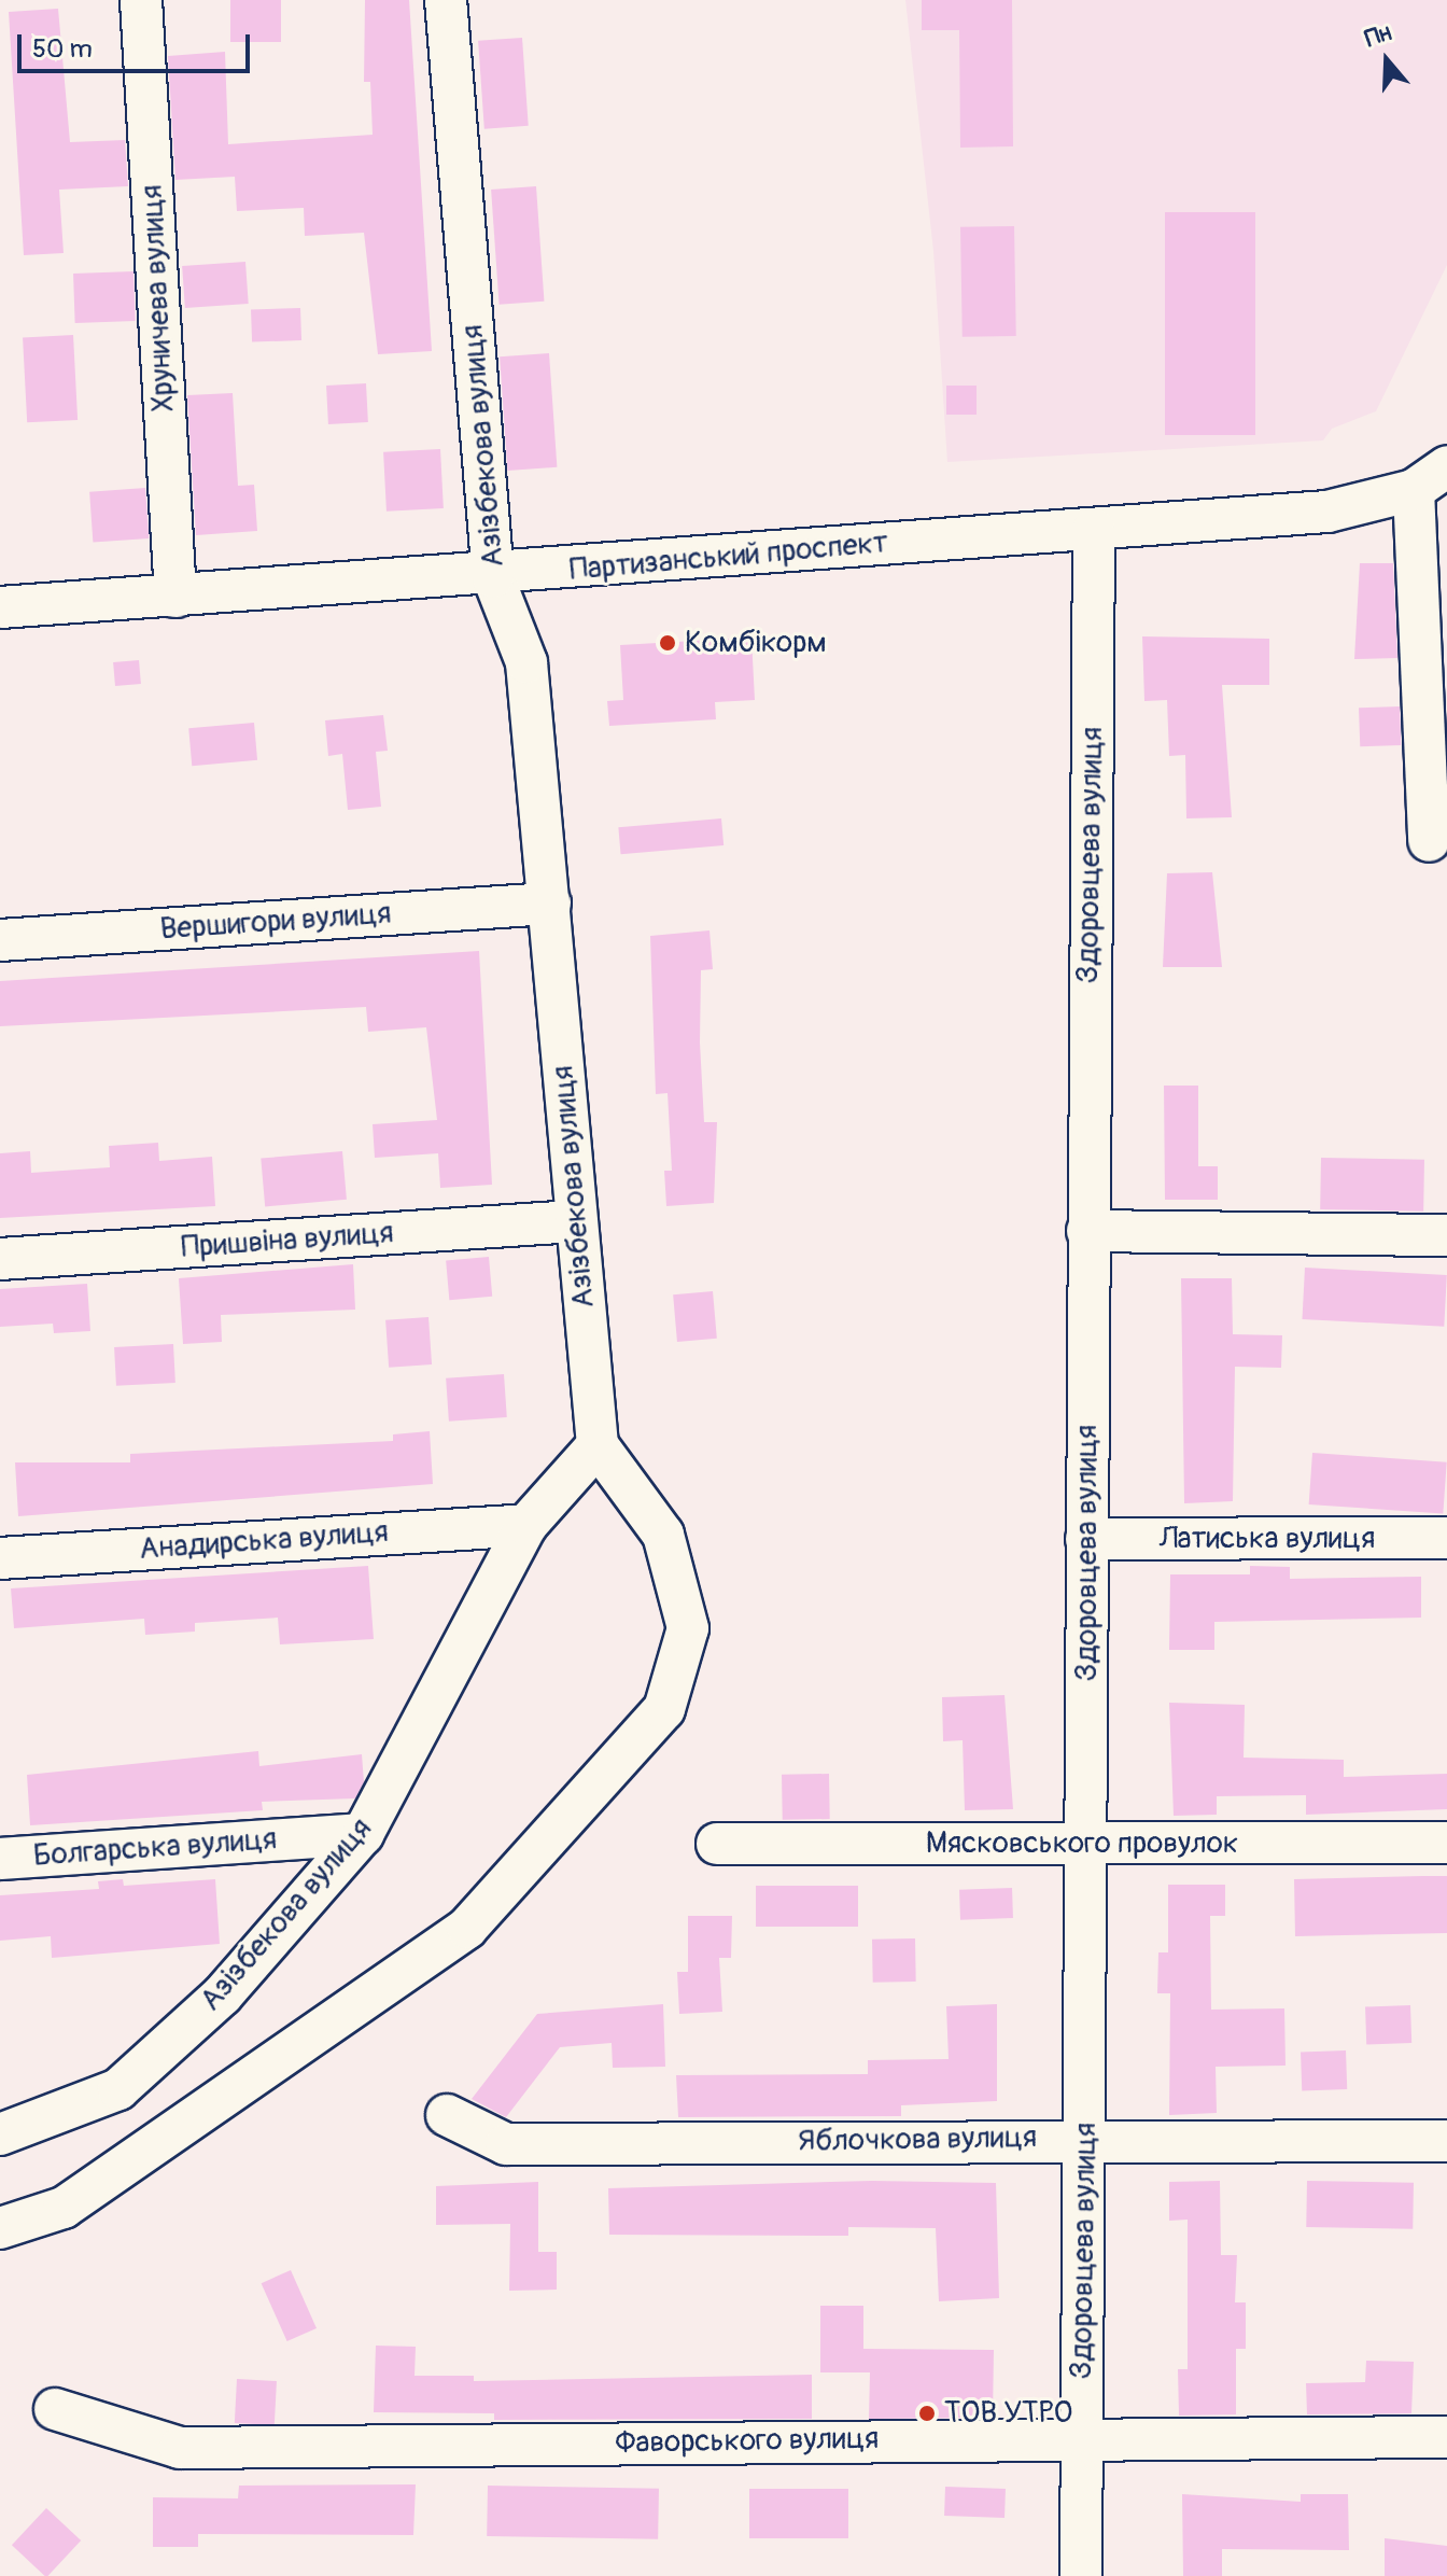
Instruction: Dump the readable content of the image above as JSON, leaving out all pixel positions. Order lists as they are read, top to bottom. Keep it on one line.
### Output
{"streets":{"street":["Хруничева вулиця","Азізбекова вулиця","Партизанський проспект","Здоровцева вулиця","Вершигори вулиця","Пришвіна вулиця","Латиська вулиця","Анадирська вулиця","Мясковського провулок","Болгарська вулиця","Яблочкова вулиця","Фаворського вулиця"]},"crossings":[["Хруничева вулиця","Партизанський проспект"],["Азізбекова вулиця","Партизанський проспект"],["Азізбекова вулиця","Вершигори вулиця"],["Азізбекова вулиця","Пришвіна вулиця"],["Азізбекова вулиця","Анадирська вулиця"],["Азізбекова вулиця","Болгарська вулиця"],["Партизанський проспект","Здоровцева вулиця"],["Здоровцева вулиця","Латиська вулиця"],["Здоровцева вулиця","Мясковського провулок"],["Здоровцева вулиця","Яблочкова вулиця"],["Здоровцева вулиця","Фаворського вулиця"]],"places":["Комбікорм","ТОВ УТРО"],"scale_bar":"50 m","north":"top"}
